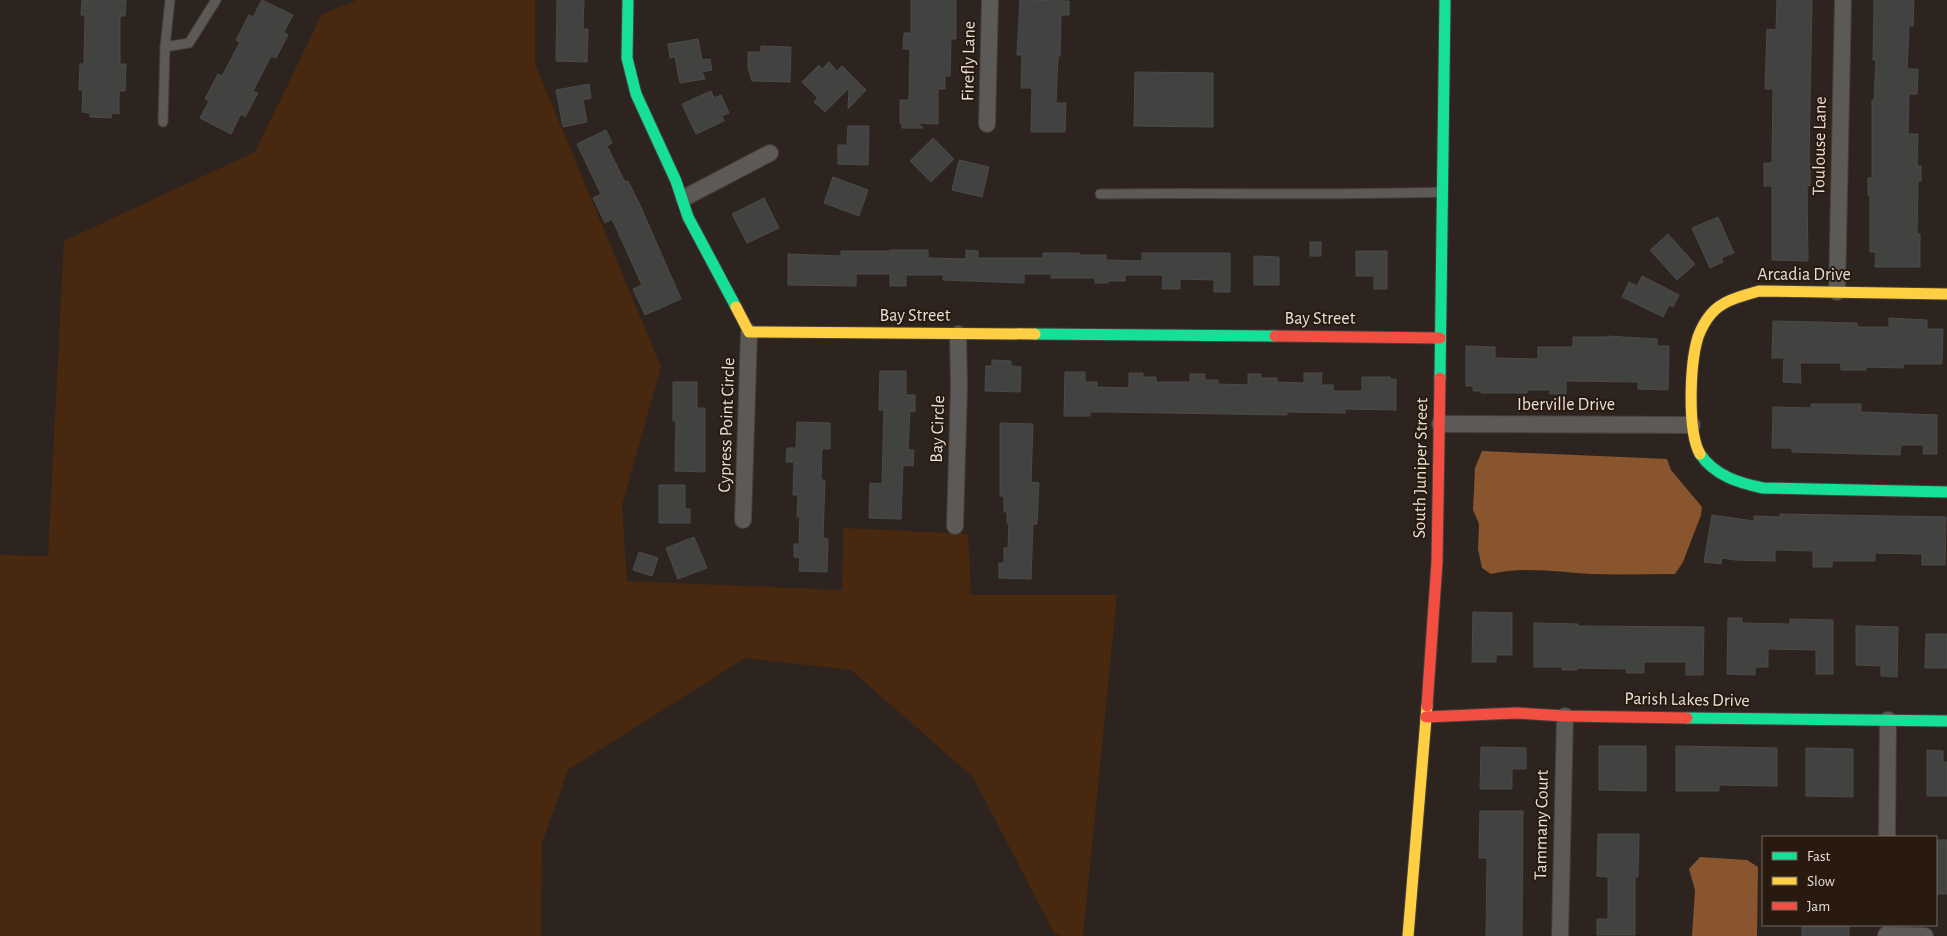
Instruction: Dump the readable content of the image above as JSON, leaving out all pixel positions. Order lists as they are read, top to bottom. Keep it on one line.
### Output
{"streets":{"street":["Firefly Lane","Toulouse Lane","Arcadia Drive","Bay Street","Iberville Drive","Cypress Point Circle","Bay Circle","South Juniper Street","Parish Lakes Drive","Tammany Court"]},"crossings":[["Toulouse Lane","Arcadia Drive"],["Arcadia Drive","Iberville Drive"],["Bay Street","Cypress Point Circle"],["Bay Street","Bay Circle"],["Bay Street","South Juniper Street"],["Iberville Drive","South Juniper Street"],["South Juniper Street","Parish Lakes Drive"],["Parish Lakes Drive","Tammany Court"]],"legend":["Fast","Slow","Jam"]}
